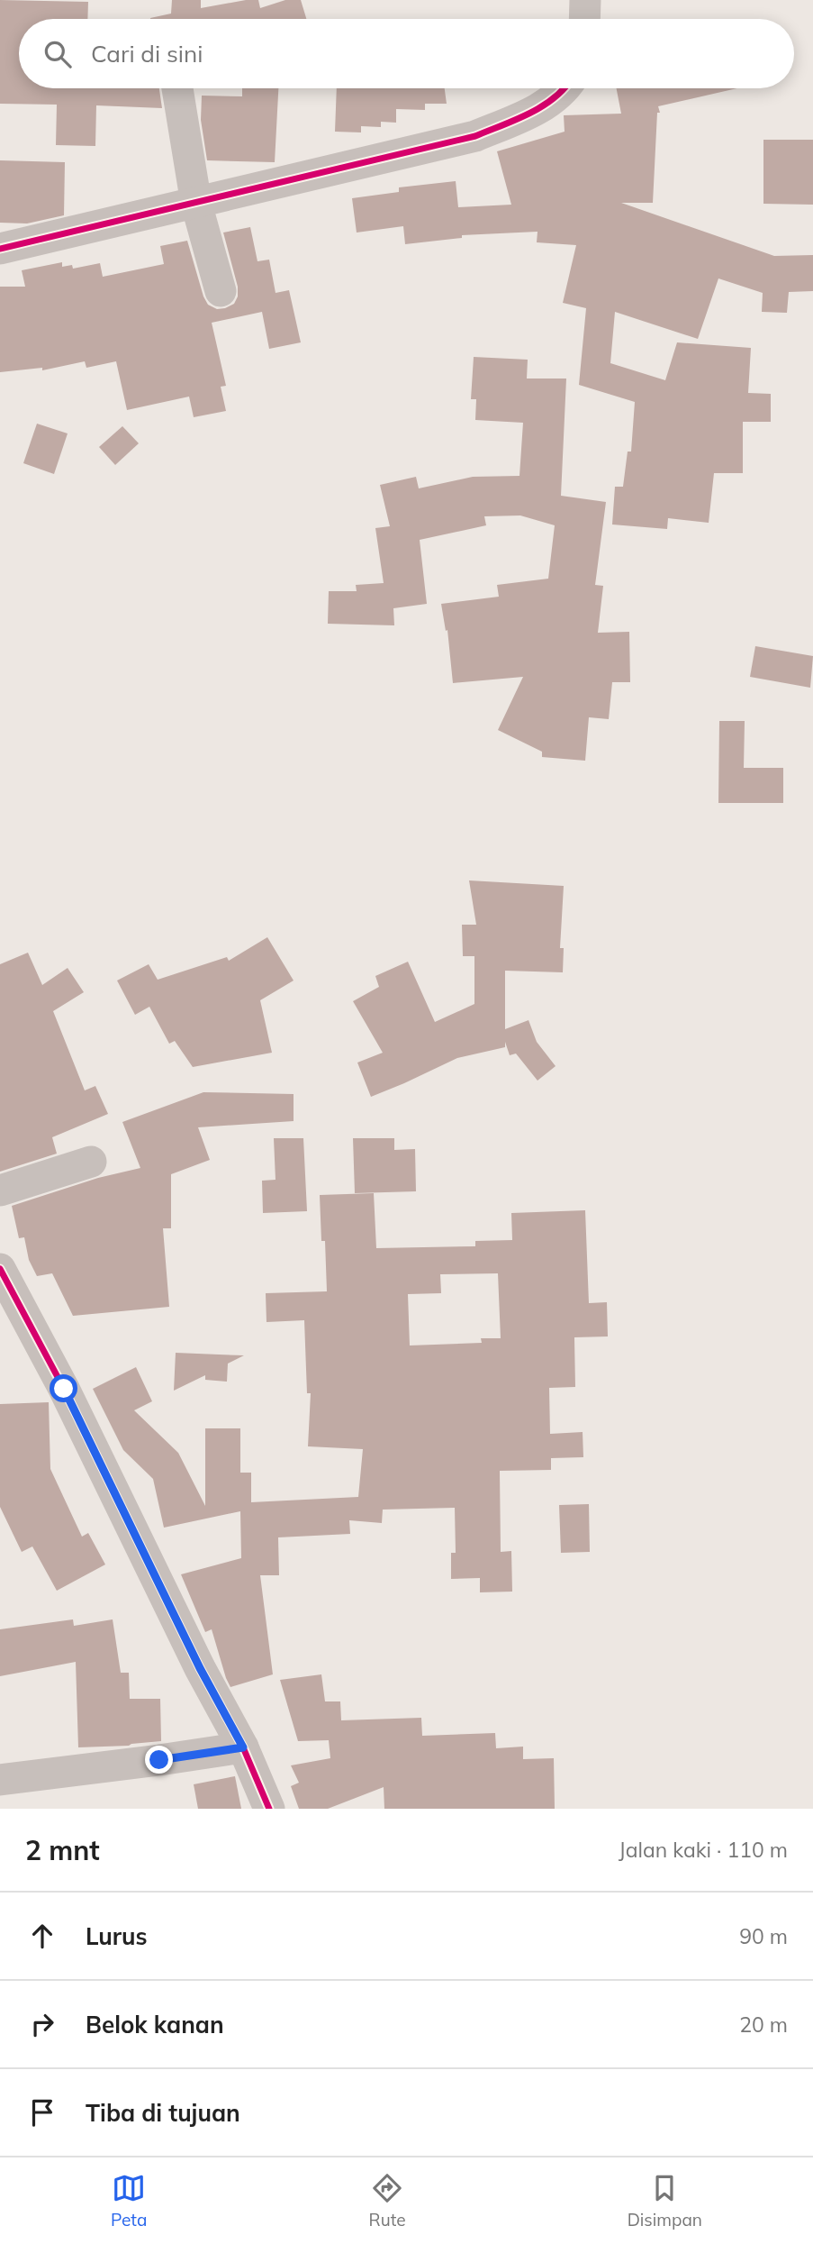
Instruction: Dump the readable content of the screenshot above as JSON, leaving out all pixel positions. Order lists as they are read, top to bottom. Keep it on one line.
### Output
{"page":{"search":"Cari di sini","heading":["2 mnt","Jalan kaki · 110 m"],"list":[["Lurus","90 m"],["Belok kanan","20 m"],"Tiba di tujuan"],"nav":["Peta","Rute","Disimpan"]}}
